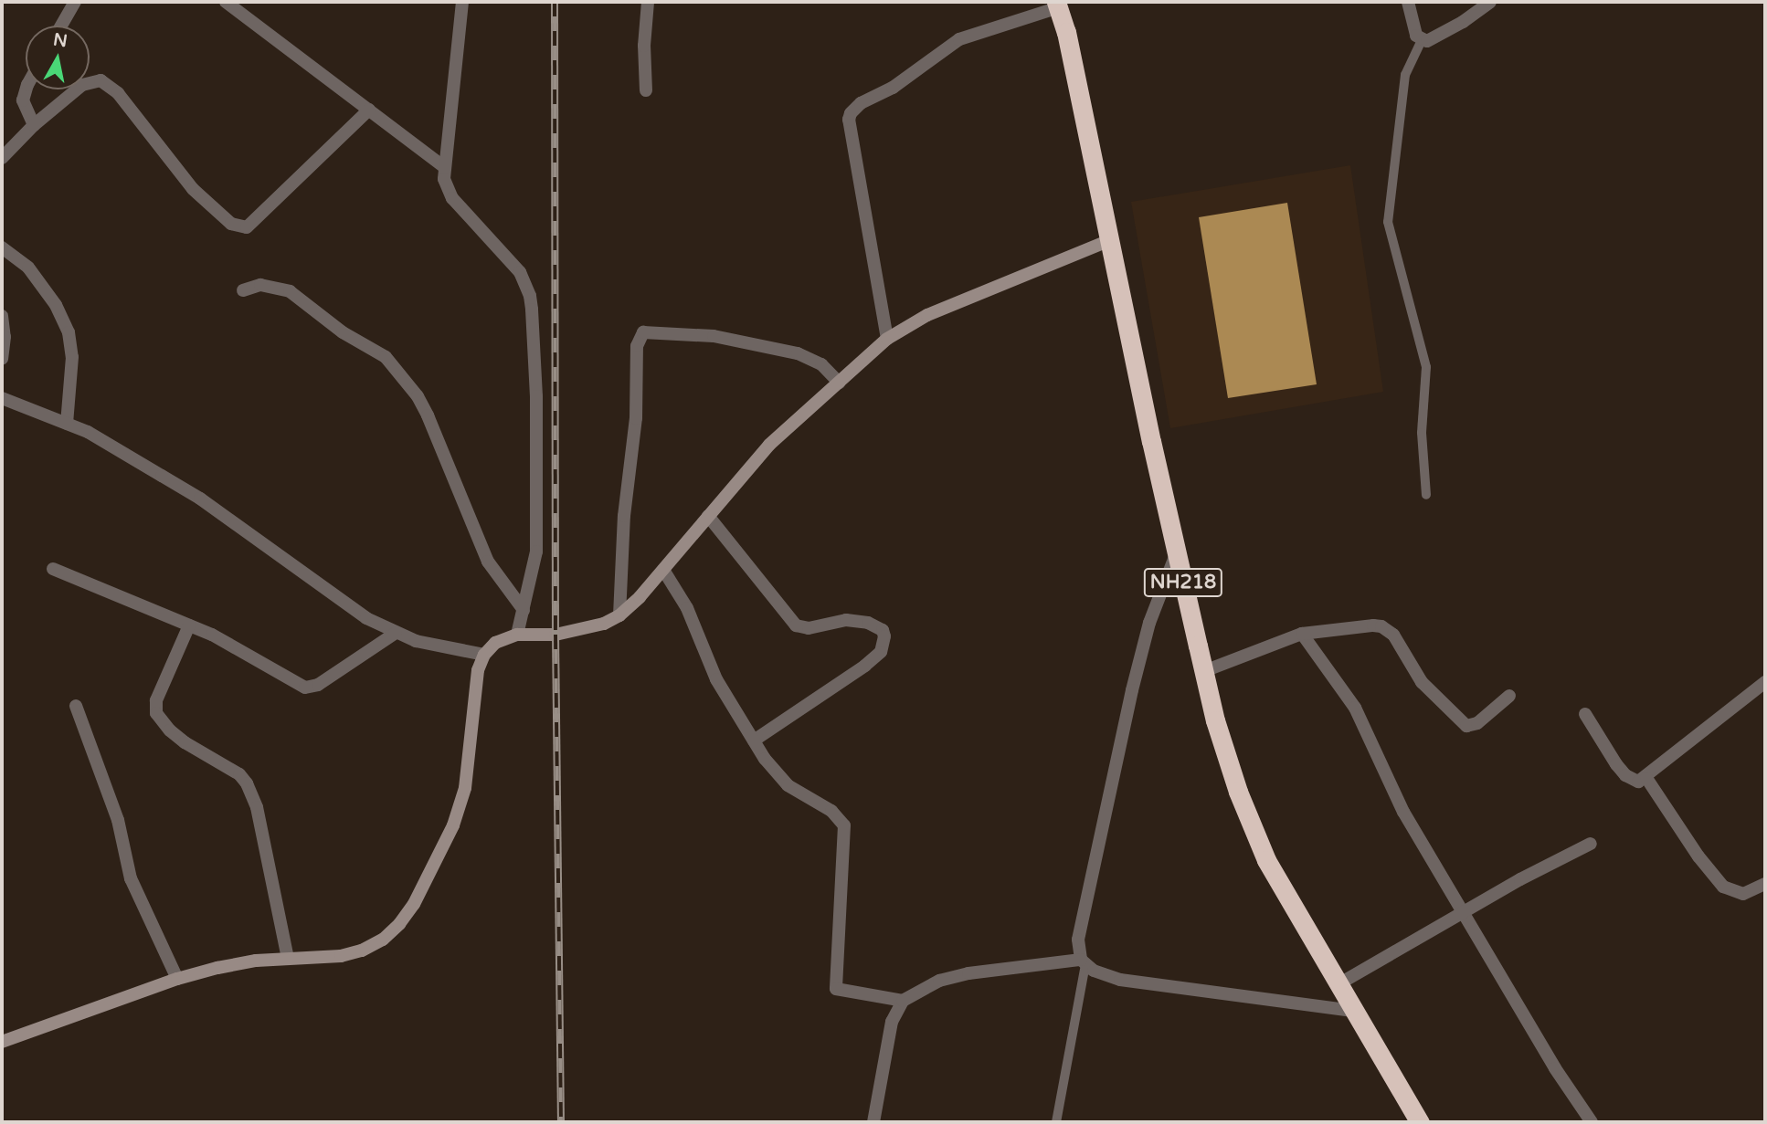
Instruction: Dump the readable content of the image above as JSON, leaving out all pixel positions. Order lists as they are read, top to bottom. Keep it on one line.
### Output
{"streets":{"highway":["NH218"]},"north":"top"}
